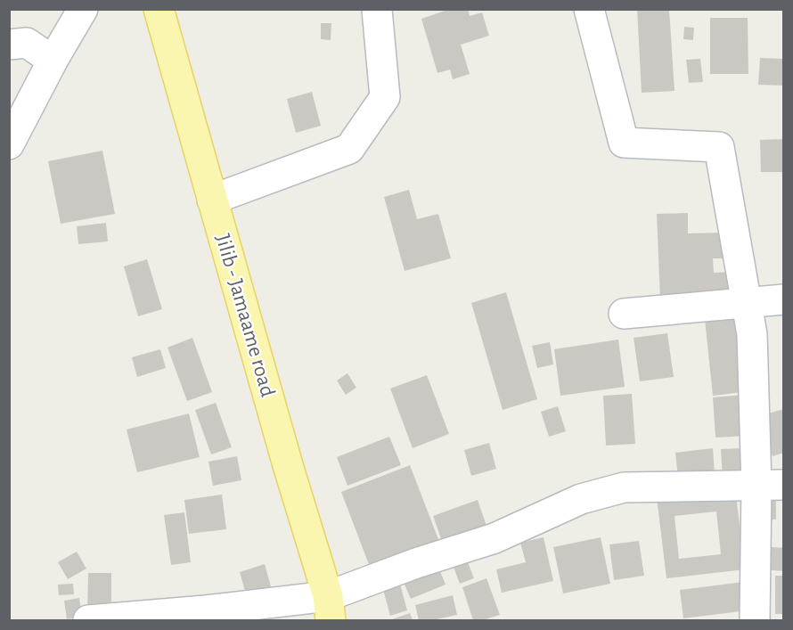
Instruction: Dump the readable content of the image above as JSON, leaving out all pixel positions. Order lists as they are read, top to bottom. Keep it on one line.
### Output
{"streets":{"main road":["Jilib - Jamaame road"]}}
